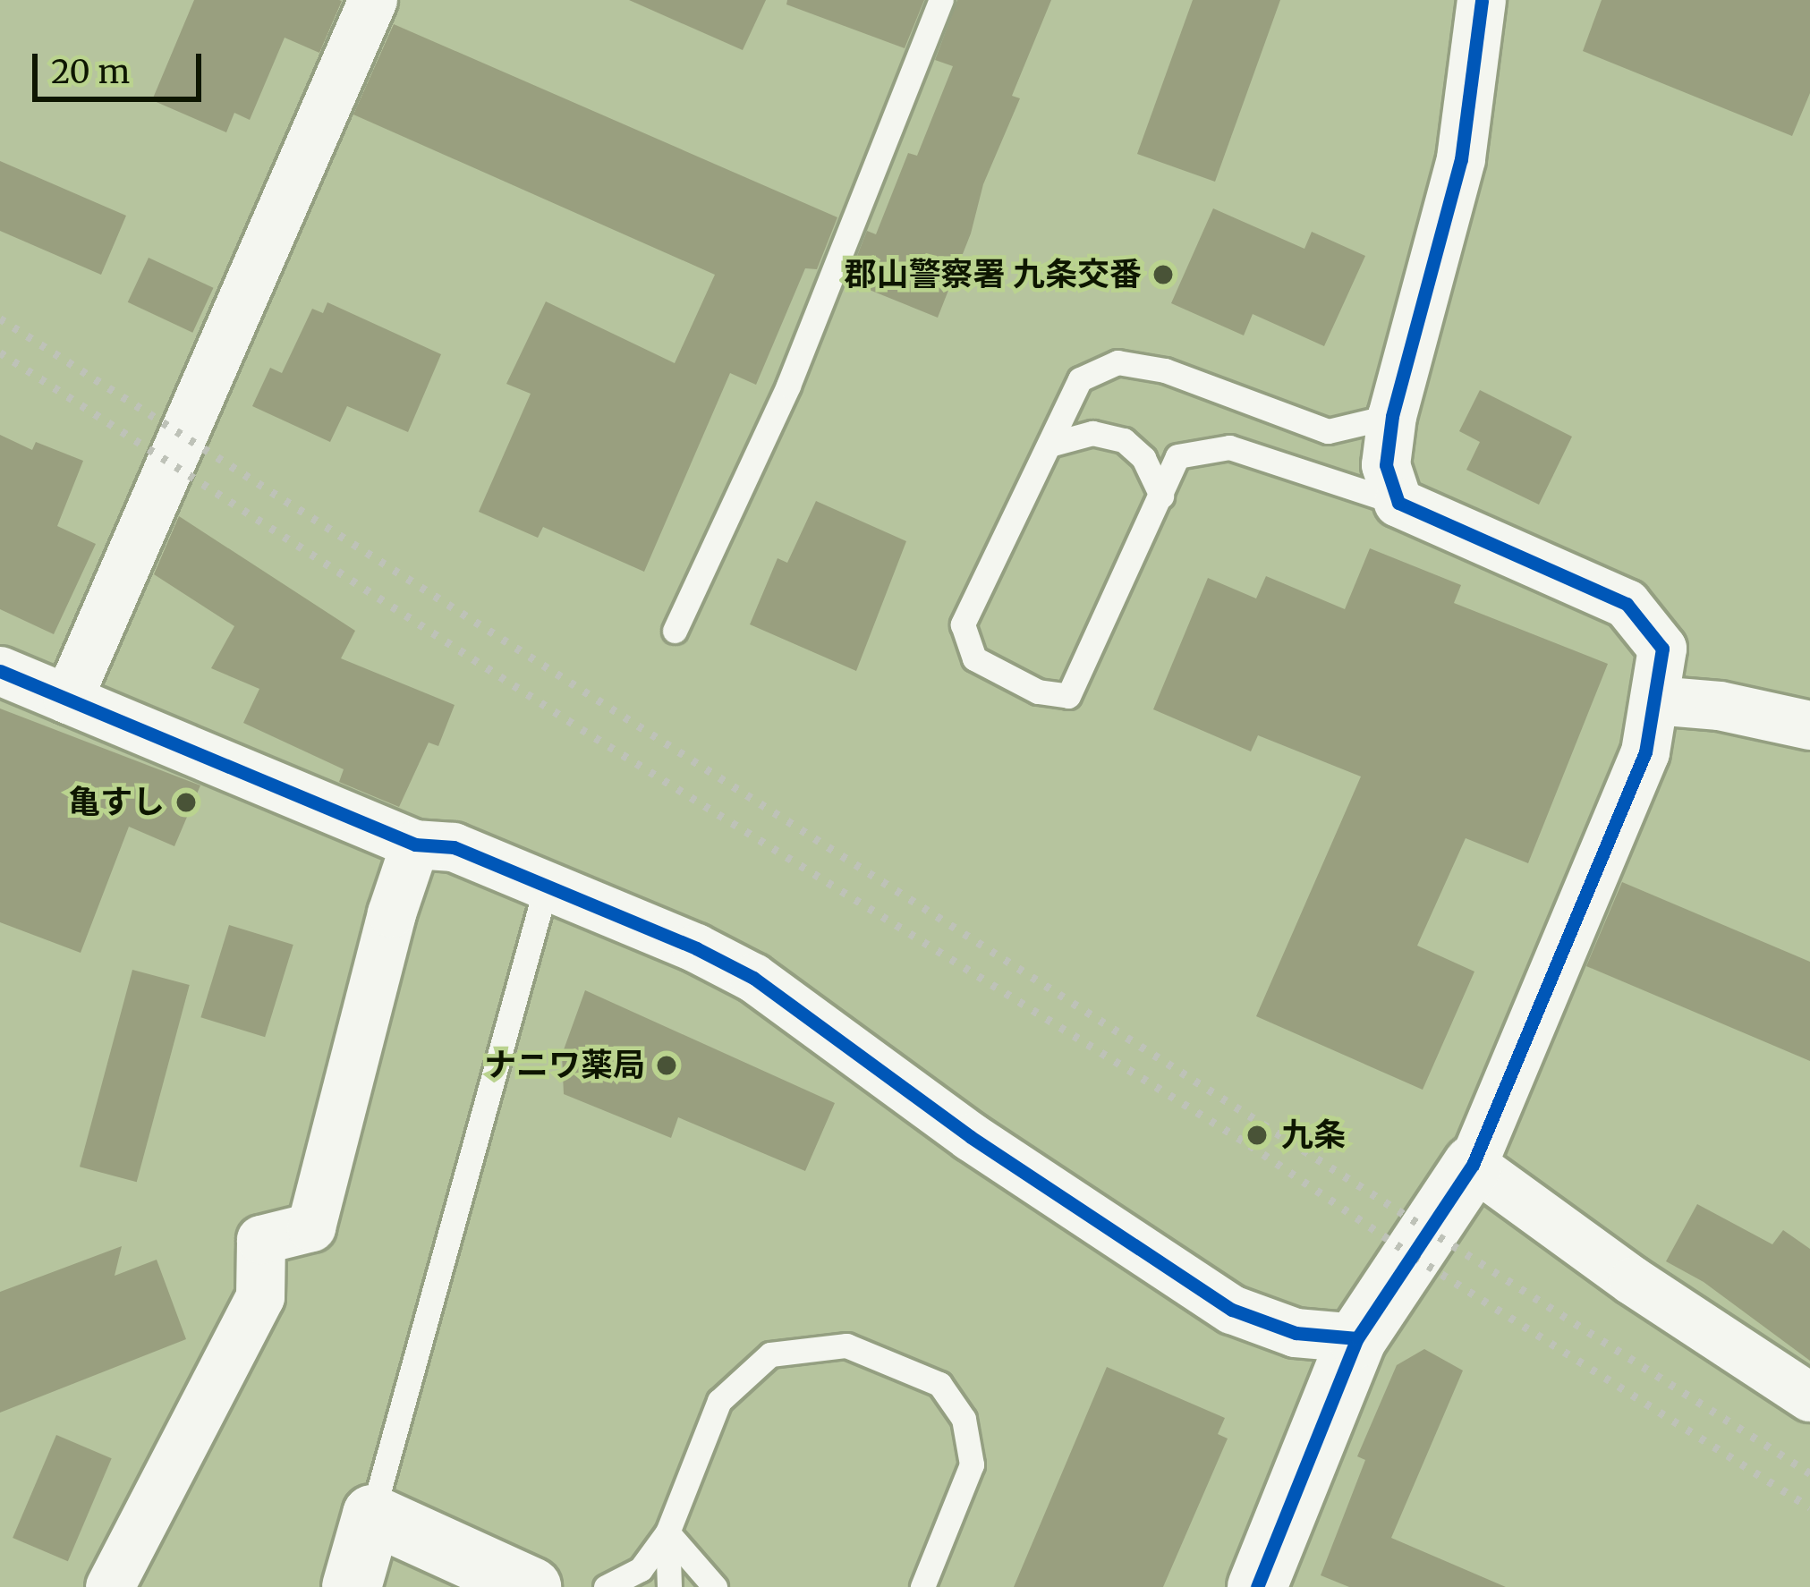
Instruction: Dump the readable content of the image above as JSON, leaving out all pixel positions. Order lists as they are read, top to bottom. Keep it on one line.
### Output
{"places":["郡山警察署 九条交番","亀すし","ナニワ薬局","九条"],"scale_bar":"20 m"}
